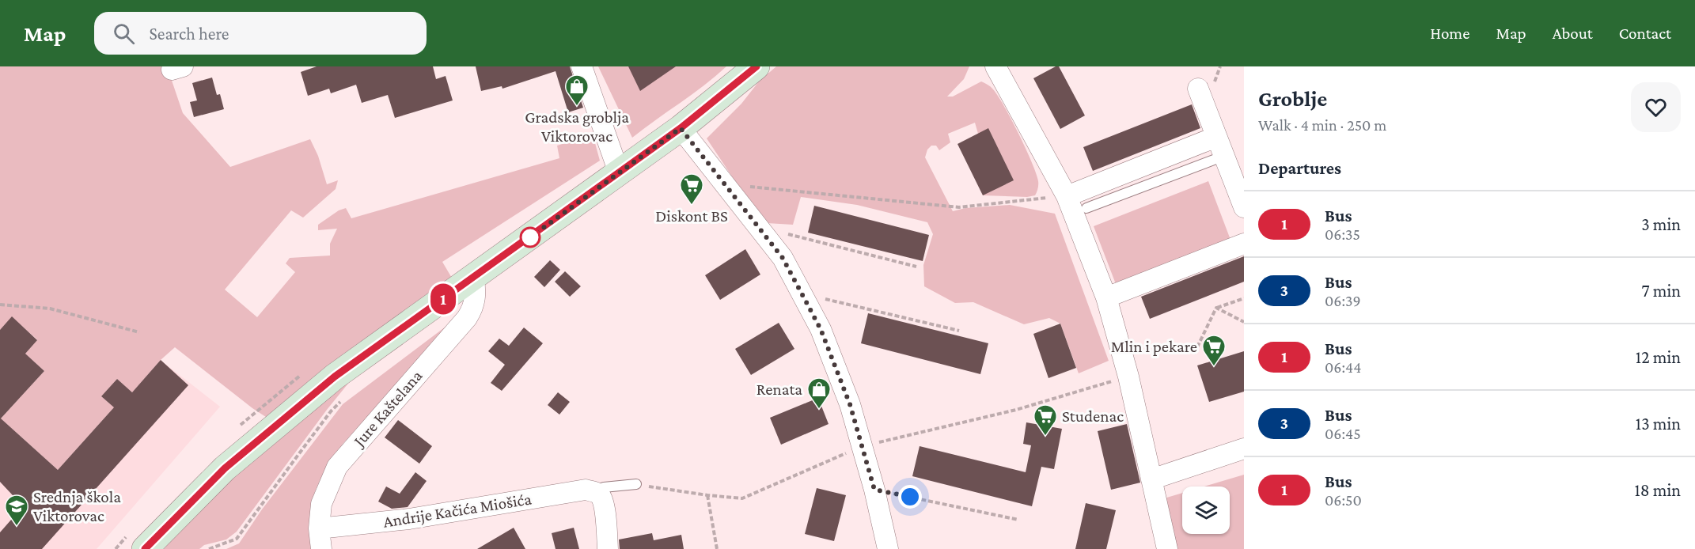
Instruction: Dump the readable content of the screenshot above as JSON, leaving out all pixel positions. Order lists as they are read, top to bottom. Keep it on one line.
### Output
{"streets":{"street":["Jure Kaštelana","Andrije Kačića Miošića"]},"crossings":[["Jure Kaštelana","Andrije Kačića Miošića"]],"places":{"shop":["Gradska groblja Viktorovac","Renata"],"supermarket":["Diskont BS","Mlin i pekare","Studenac"],"school or university":["Srednja škola Viktorovac"]},"lines":["bus line 1"],"page":{"header":"Map","search":"Search here","nav":["Home","Map","About","Contact"],"on_map":"1","heading":[["Groblje","Walk · 4 min · 250 m"],"Departures"],"list":[{"mark":"1","name":"Bus","note":"06:35","value":"3 min"},{"mark":"3","name":"Bus","note":"06:39","value":"7 min"},{"mark":"1","name":"Bus","note":"06:44","value":"12 min"},{"mark":"3","name":"Bus","note":"06:45","value":"13 min"},{"mark":"1","name":"Bus","note":"06:50","value":"18 min"}]}}
